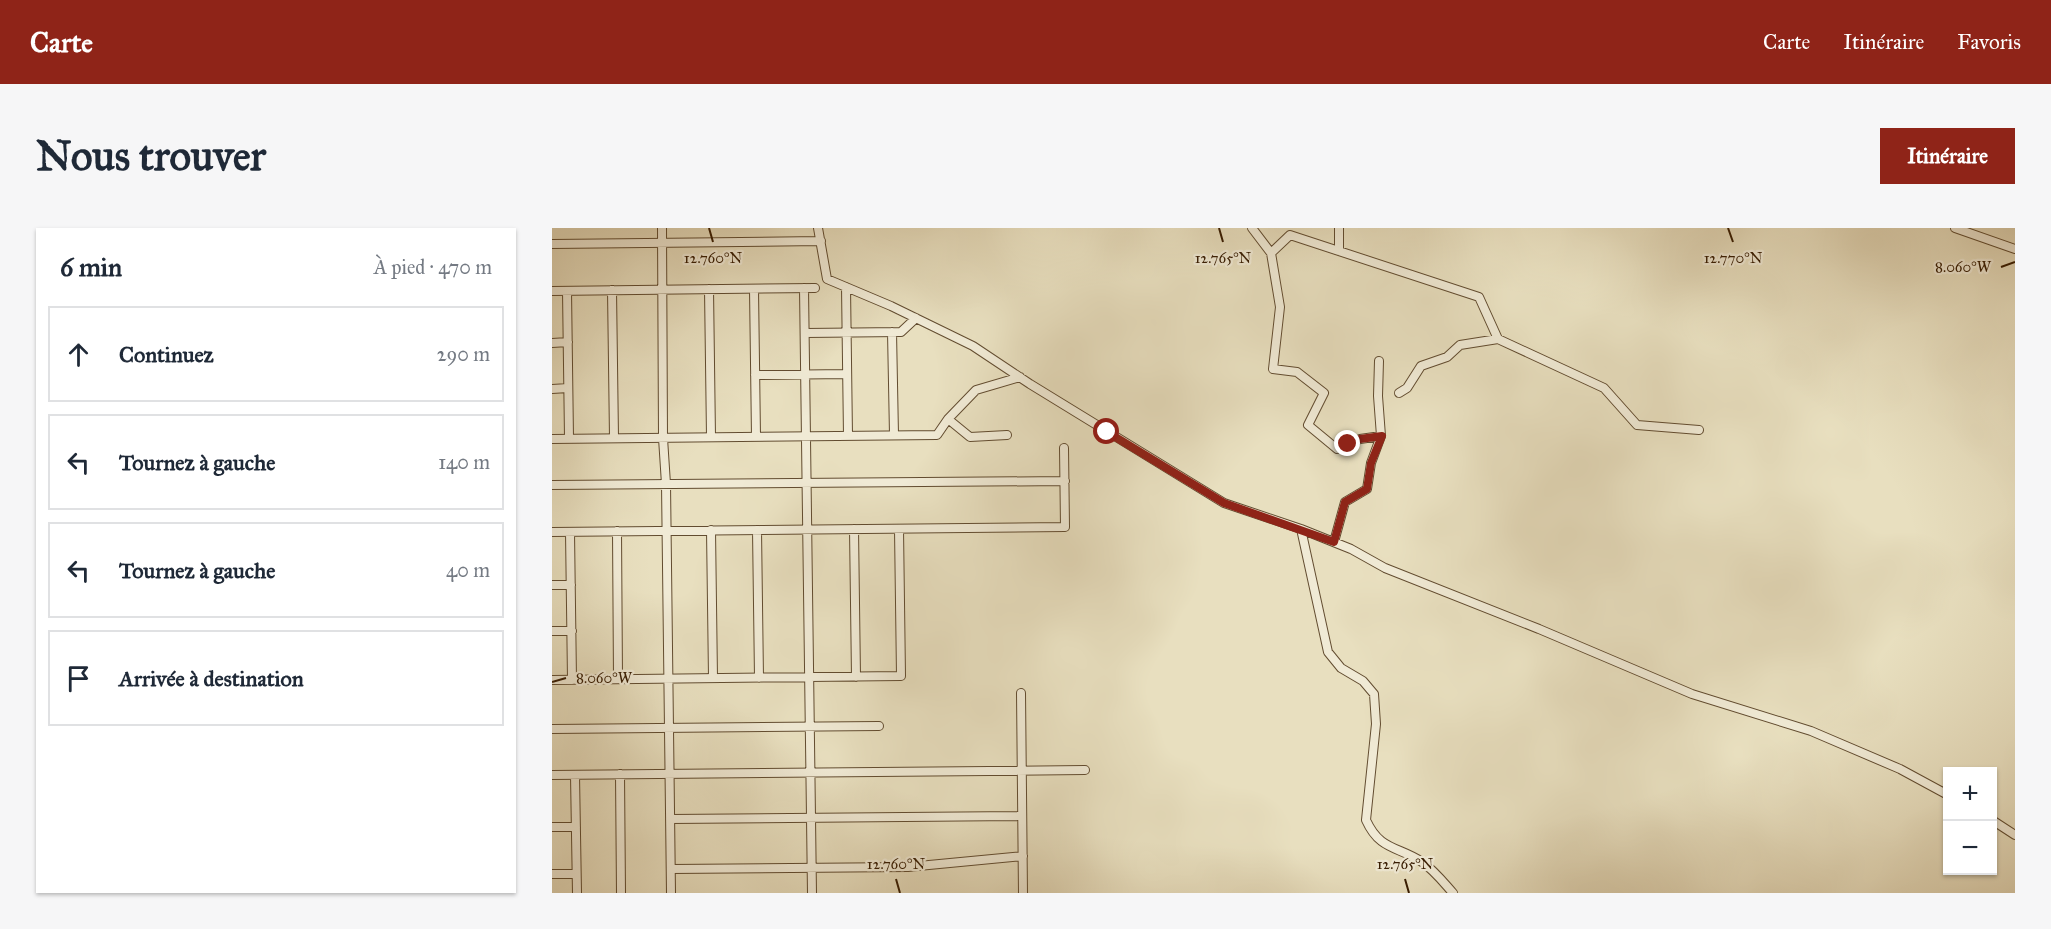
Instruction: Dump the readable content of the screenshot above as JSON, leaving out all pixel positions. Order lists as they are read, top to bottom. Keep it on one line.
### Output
{"page":{"header":"Carte","nav":["Carte","Itinéraire","Favoris"],"buttons":"Itinéraire","title":"Nous trouver","heading":["6 min","À pied · 470 m"],"list":[["Continuez","290 m"],["Tournez à gauche","140 m"],["Tournez à gauche","40 m"],"Arrivée à destination"],"map_buttons":["+","−"]},"coordinates":["12.760°N","12.765°N","12.770°N","8.060°W"]}
